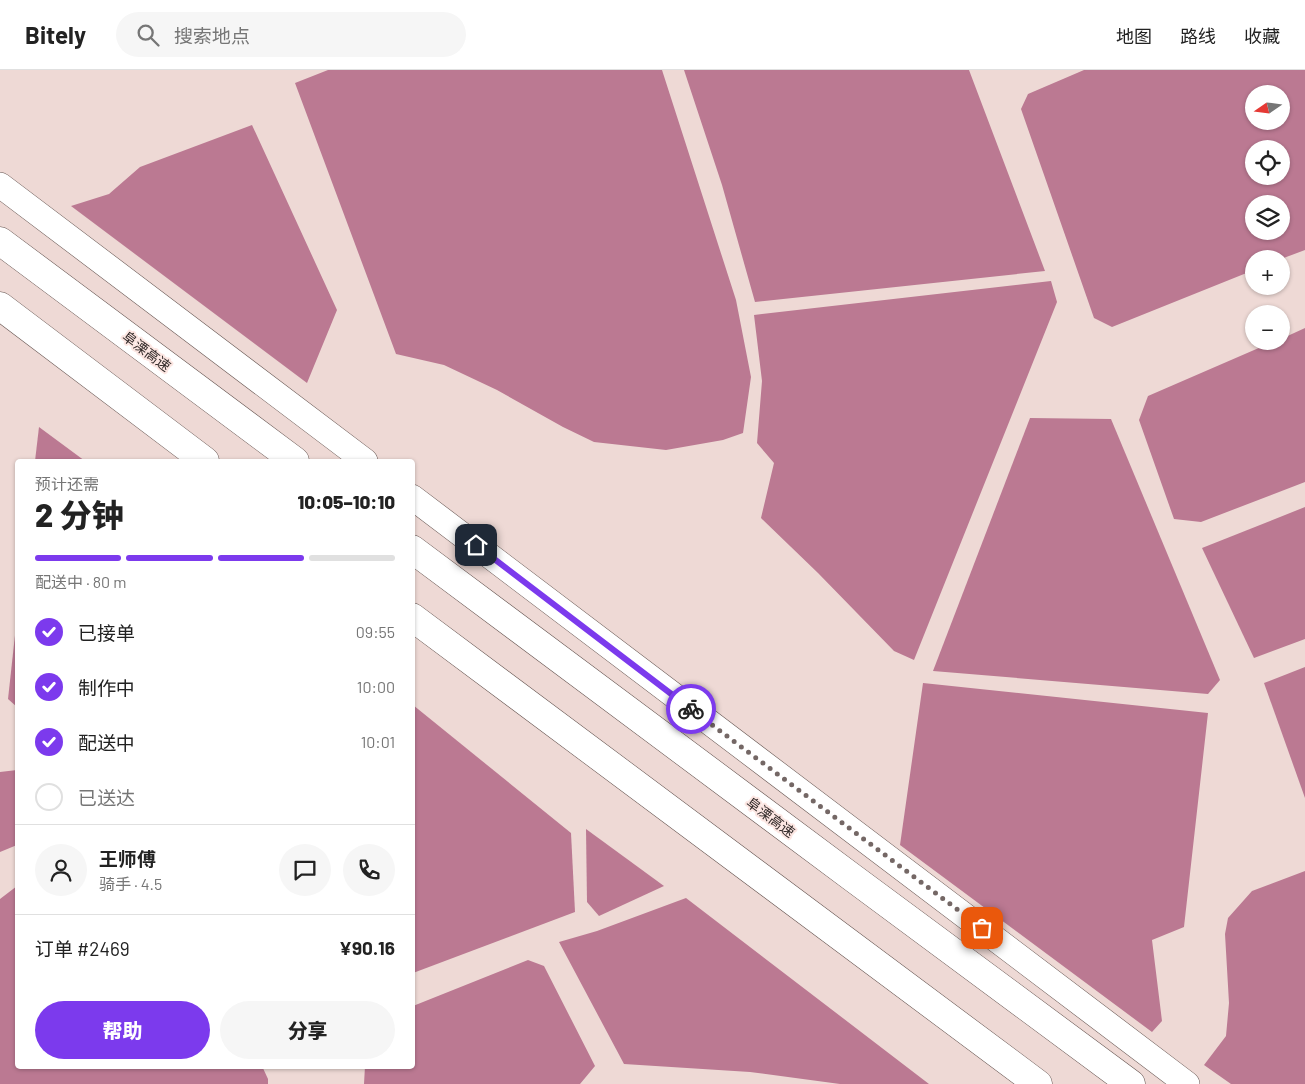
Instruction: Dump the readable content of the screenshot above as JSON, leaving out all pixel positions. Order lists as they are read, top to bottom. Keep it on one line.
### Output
{"streets":{"highway":["阜溧高速"]},"north":"left","page":{"header":"Bitely","search":"搜索地点","nav":["地图","路线","收藏"],"map_buttons":["+","−"],"heading":["2 分钟","预计还需","10:05–10:10"],"panel":["王师傅","骑手 · 4.5","订单 #2469","¥90.16"],"bar":"配送中 · 80 m","list":[["已接单","09:55"],["制作中","10:00"],["配送中","10:01"],"已送达"],"buttons":["帮助","分享"]}}
